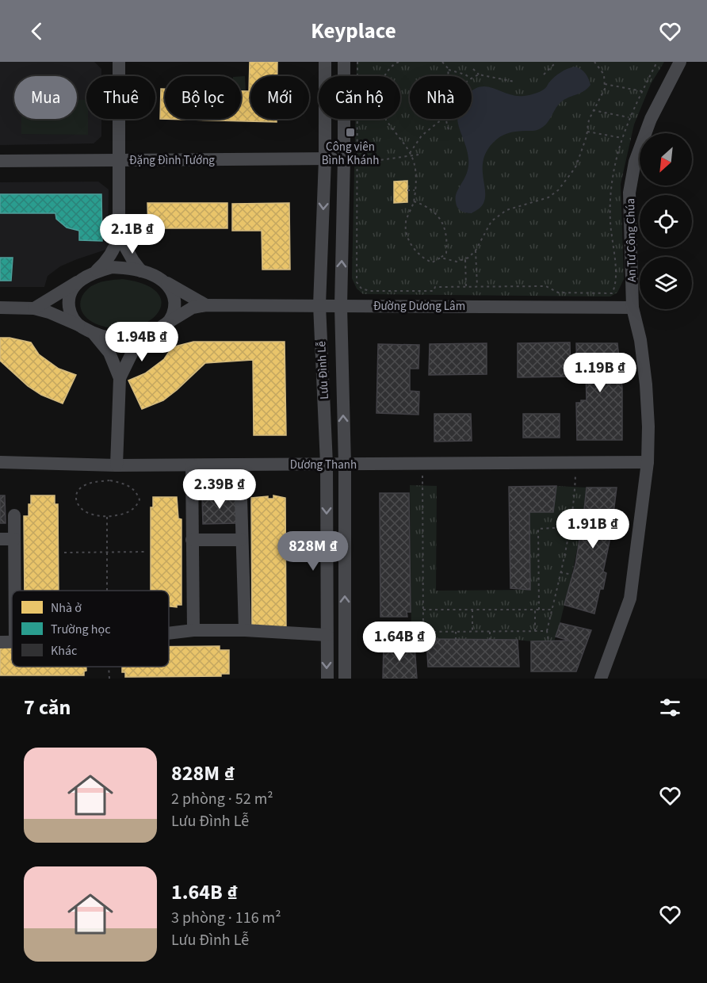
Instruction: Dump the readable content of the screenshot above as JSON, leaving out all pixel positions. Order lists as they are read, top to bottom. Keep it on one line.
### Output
{"streets":{"street":["Đặng Đình Tướng","An Tư Công Chúa","Đường Dương Lâm","Lưu Đình Lễ","Dương Thanh"]},"crossings":[["Đặng Đình Tướng","Lưu Đình Lễ"],["An Tư Công Chúa","Đường Dương Lâm"],["An Tư Công Chúa","Dương Thanh"],["Đường Dương Lâm","Lưu Đình Lễ"],["Lưu Đình Lễ","Dương Thanh"]],"places":{"transit":["Công viên Bình Khánh"]},"legend":["Nhà ở","Trường học","Khác"],"north":"bottom left","page":{"header":"Keyplace","chip":["Mua","Thuê","Bộ lọc","Mới","Căn hộ","Nhà"],"price":["2.1B ₫","1.94B ₫","1.19B ₫","2.39B ₫","1.91B ₫","828M ₫","1.64B ₫"],"heading":"7 căn","list":[{"name":"828M ₫","note":"2 phòng · 52 m² · Lưu Đình Lễ"},{"name":"1.64B ₫","note":"3 phòng · 116 m² · Lưu Đình Lễ"}]}}
